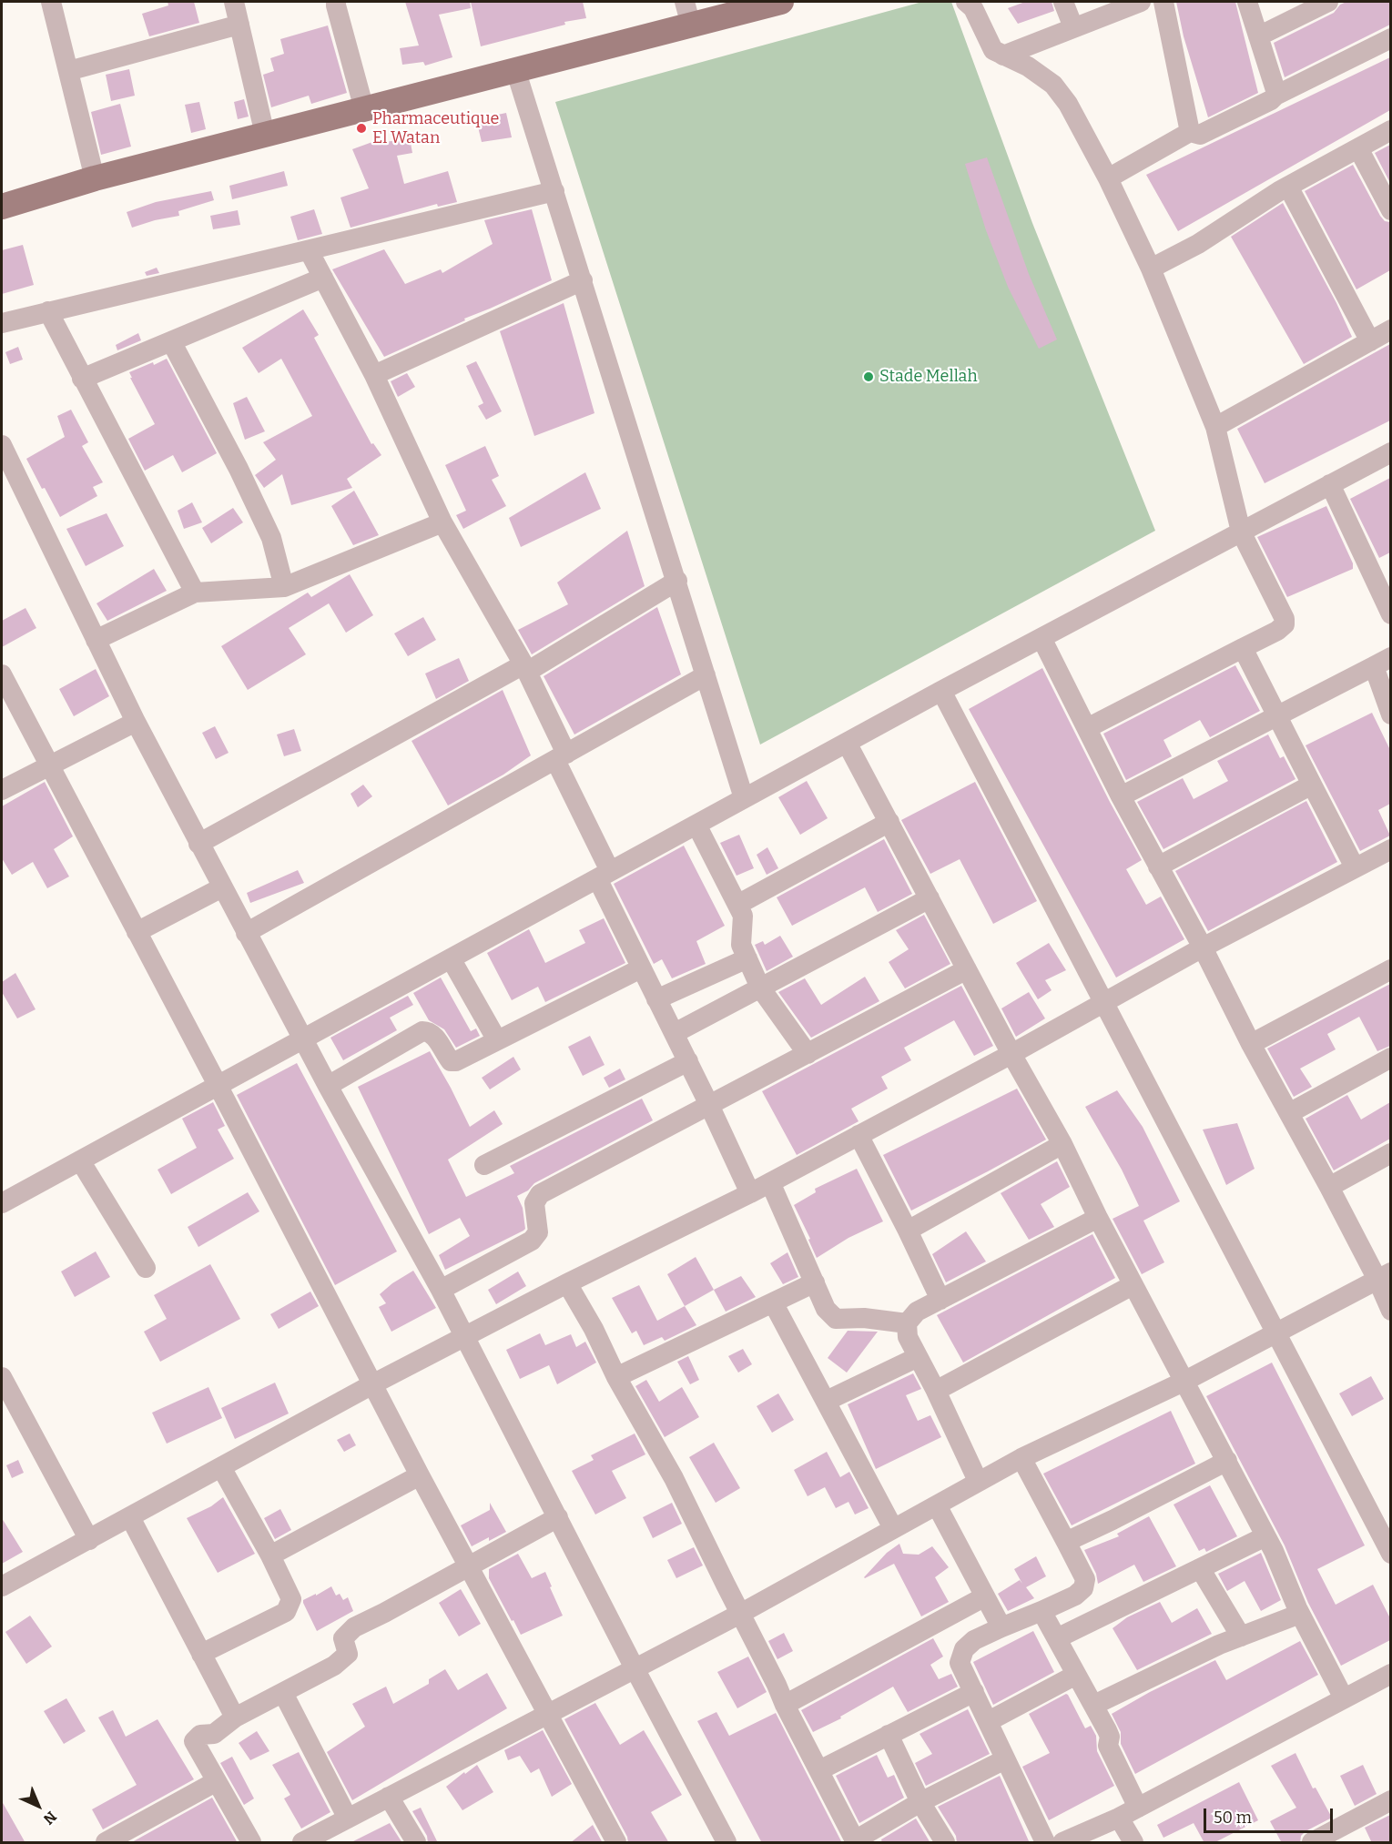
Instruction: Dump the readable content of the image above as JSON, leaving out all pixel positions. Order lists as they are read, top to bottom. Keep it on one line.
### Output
{"places":["Pharmaceutique El Watan","Stade Mellah"],"scale_bar":"50 m","north":"bottom right"}
